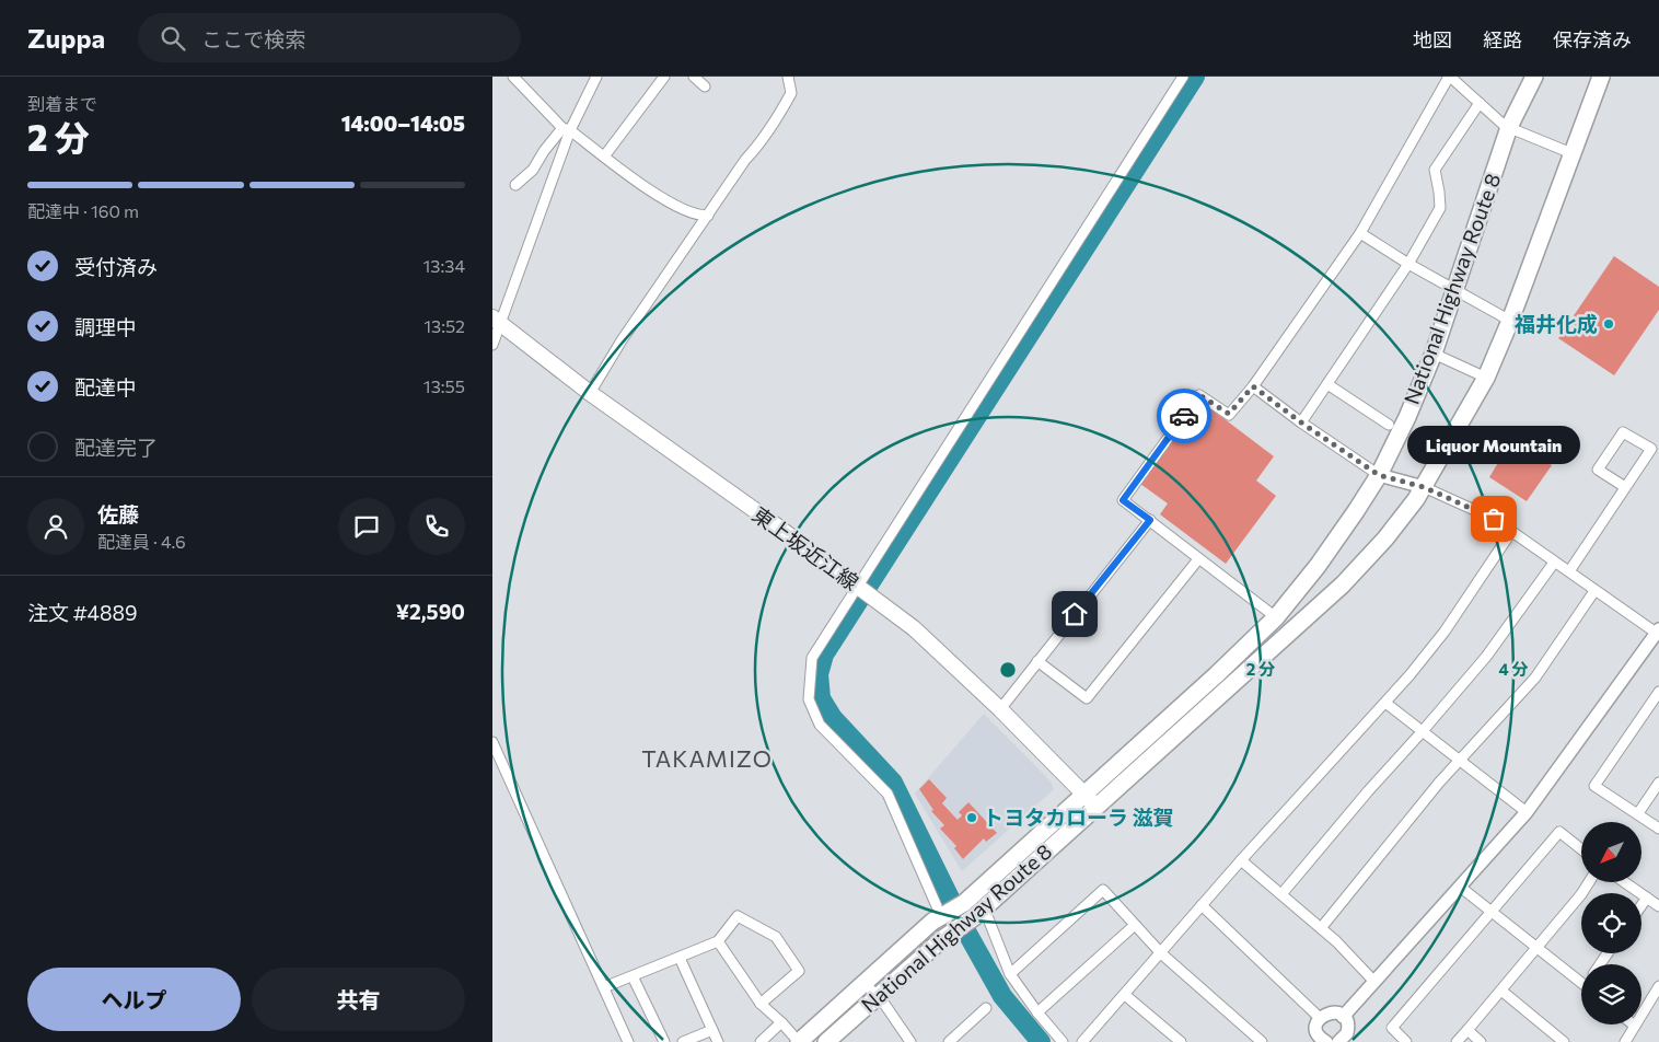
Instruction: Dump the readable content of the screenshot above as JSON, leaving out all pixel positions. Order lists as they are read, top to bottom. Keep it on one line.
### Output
{"streets":{"highway":["National Highway Route 8"],"main road":["東上坂近江線"]},"crossings":[["National Highway Route 8","東上坂近江線"]],"districts":["TAKAMIZO"],"places":["福井化成","Liquor Mountain","トヨタカローラ 滋賀"],"north":"bottom left","page":{"header":"Zuppa","search":"ここで検索","nav":["地図","経路","保存済み"],"heading":["2 分","到着まで","14:00–14:05"],"panel":["佐藤","配達員 · 4.6","注文 #4889","¥2,590"],"bar":"配達中 · 160 m","list":[["受付済み","13:34"],["調理中","13:52"],["配達中","13:55"],"配達完了"],"bubble":"Liquor Mountain","buttons":["ヘルプ","共有"]},"rings":["2 分","4 分"]}
